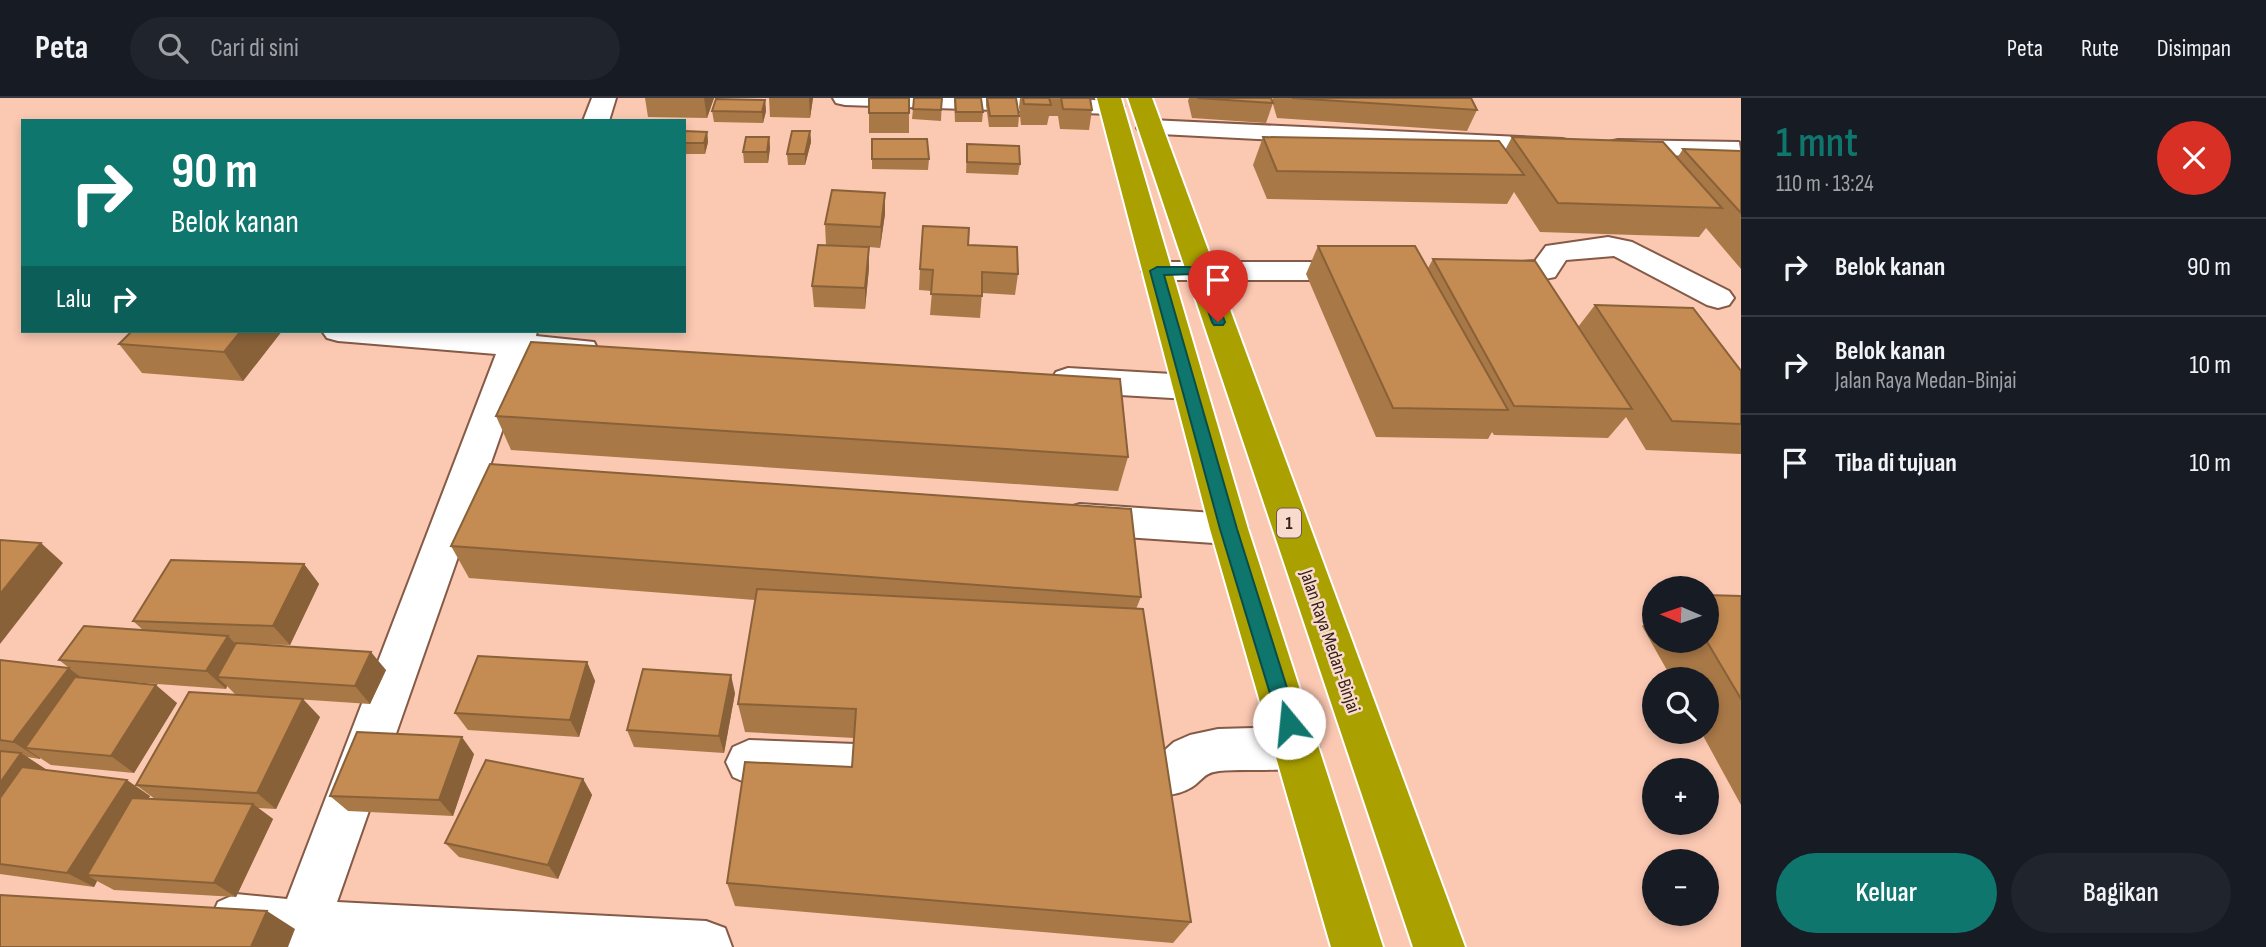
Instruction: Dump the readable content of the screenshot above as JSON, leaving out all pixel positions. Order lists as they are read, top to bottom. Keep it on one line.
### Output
{"streets":{"highway":["1","Jalan Raya Medan-Binjai"]},"north":"left","page":{"header":"Peta","search":"Cari di sini","nav":["Peta","Rute","Disimpan"],"heading":["1 mnt","110 m · 13:24"],"turn":["90 m","Belok kanan"],"list":[{"name":"Belok kanan","value":"90 m"},{"name":"Belok kanan","note":"Jalan Raya Medan-Binjai","value":"10 m"},{"name":"Tiba di tujuan","value":"10 m"}],"then":"Lalu","map_buttons":["+","−"],"buttons":["Keluar","Bagikan"]}}
